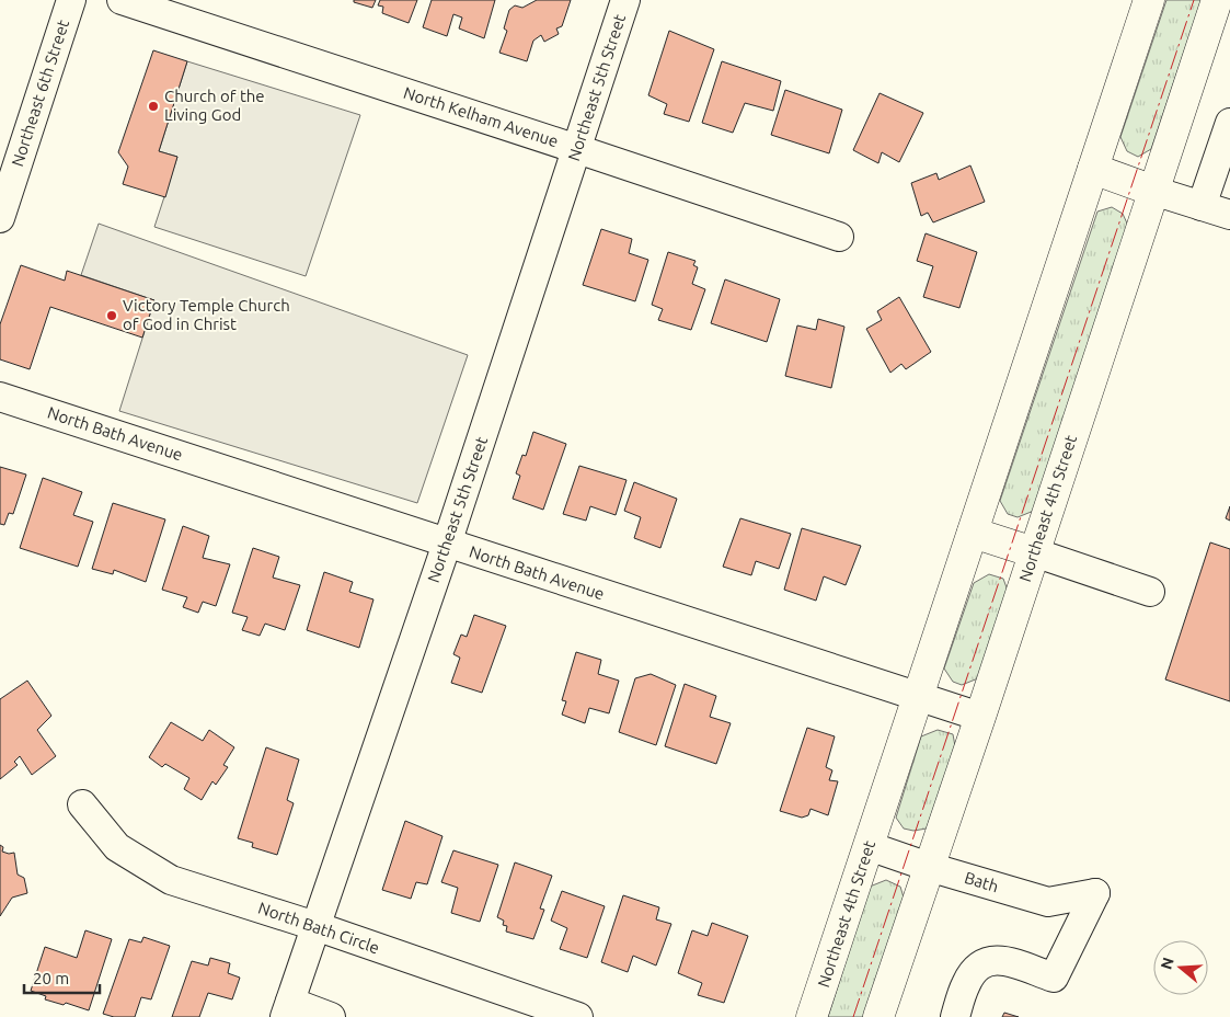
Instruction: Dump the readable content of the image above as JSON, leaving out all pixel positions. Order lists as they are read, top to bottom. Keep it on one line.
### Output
{"streets":{"main road":["Northeast 4th Street"],"street":["Northeast 5th Street","Northeast 6th Street","North Kelham Avenue","North Bath Avenue","Bath","North Bath Circle"]},"crossings":[["Northeast 5th Street","North Kelham Avenue"],["Northeast 5th Street","North Bath Avenue"],["Northeast 5th Street","North Bath Circle"],["North Bath Avenue","Northeast 4th Street"],["Northeast 4th Street","Bath"]],"places":["Church of the Living God","Victory Temple Church of God in Christ"],"scale_bar":"20 m","north":"left"}
